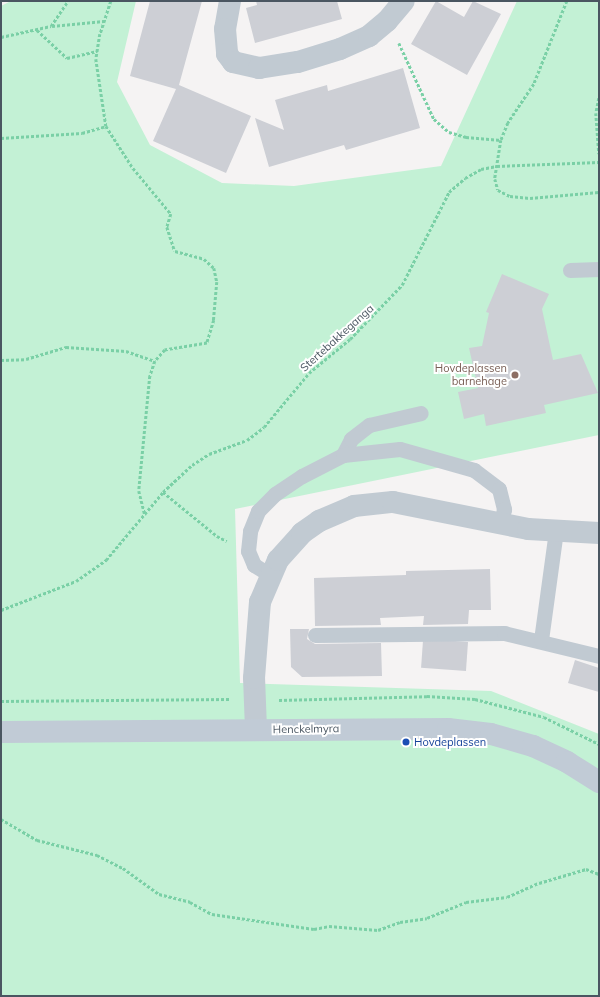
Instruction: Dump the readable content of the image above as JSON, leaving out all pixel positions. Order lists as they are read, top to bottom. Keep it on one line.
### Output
{"streets":{"street":["Henckelmyra"],"path":["Stertebakkeganga"]},"places":["Hovdeplassen barnehage","Hovdeplassen"]}
